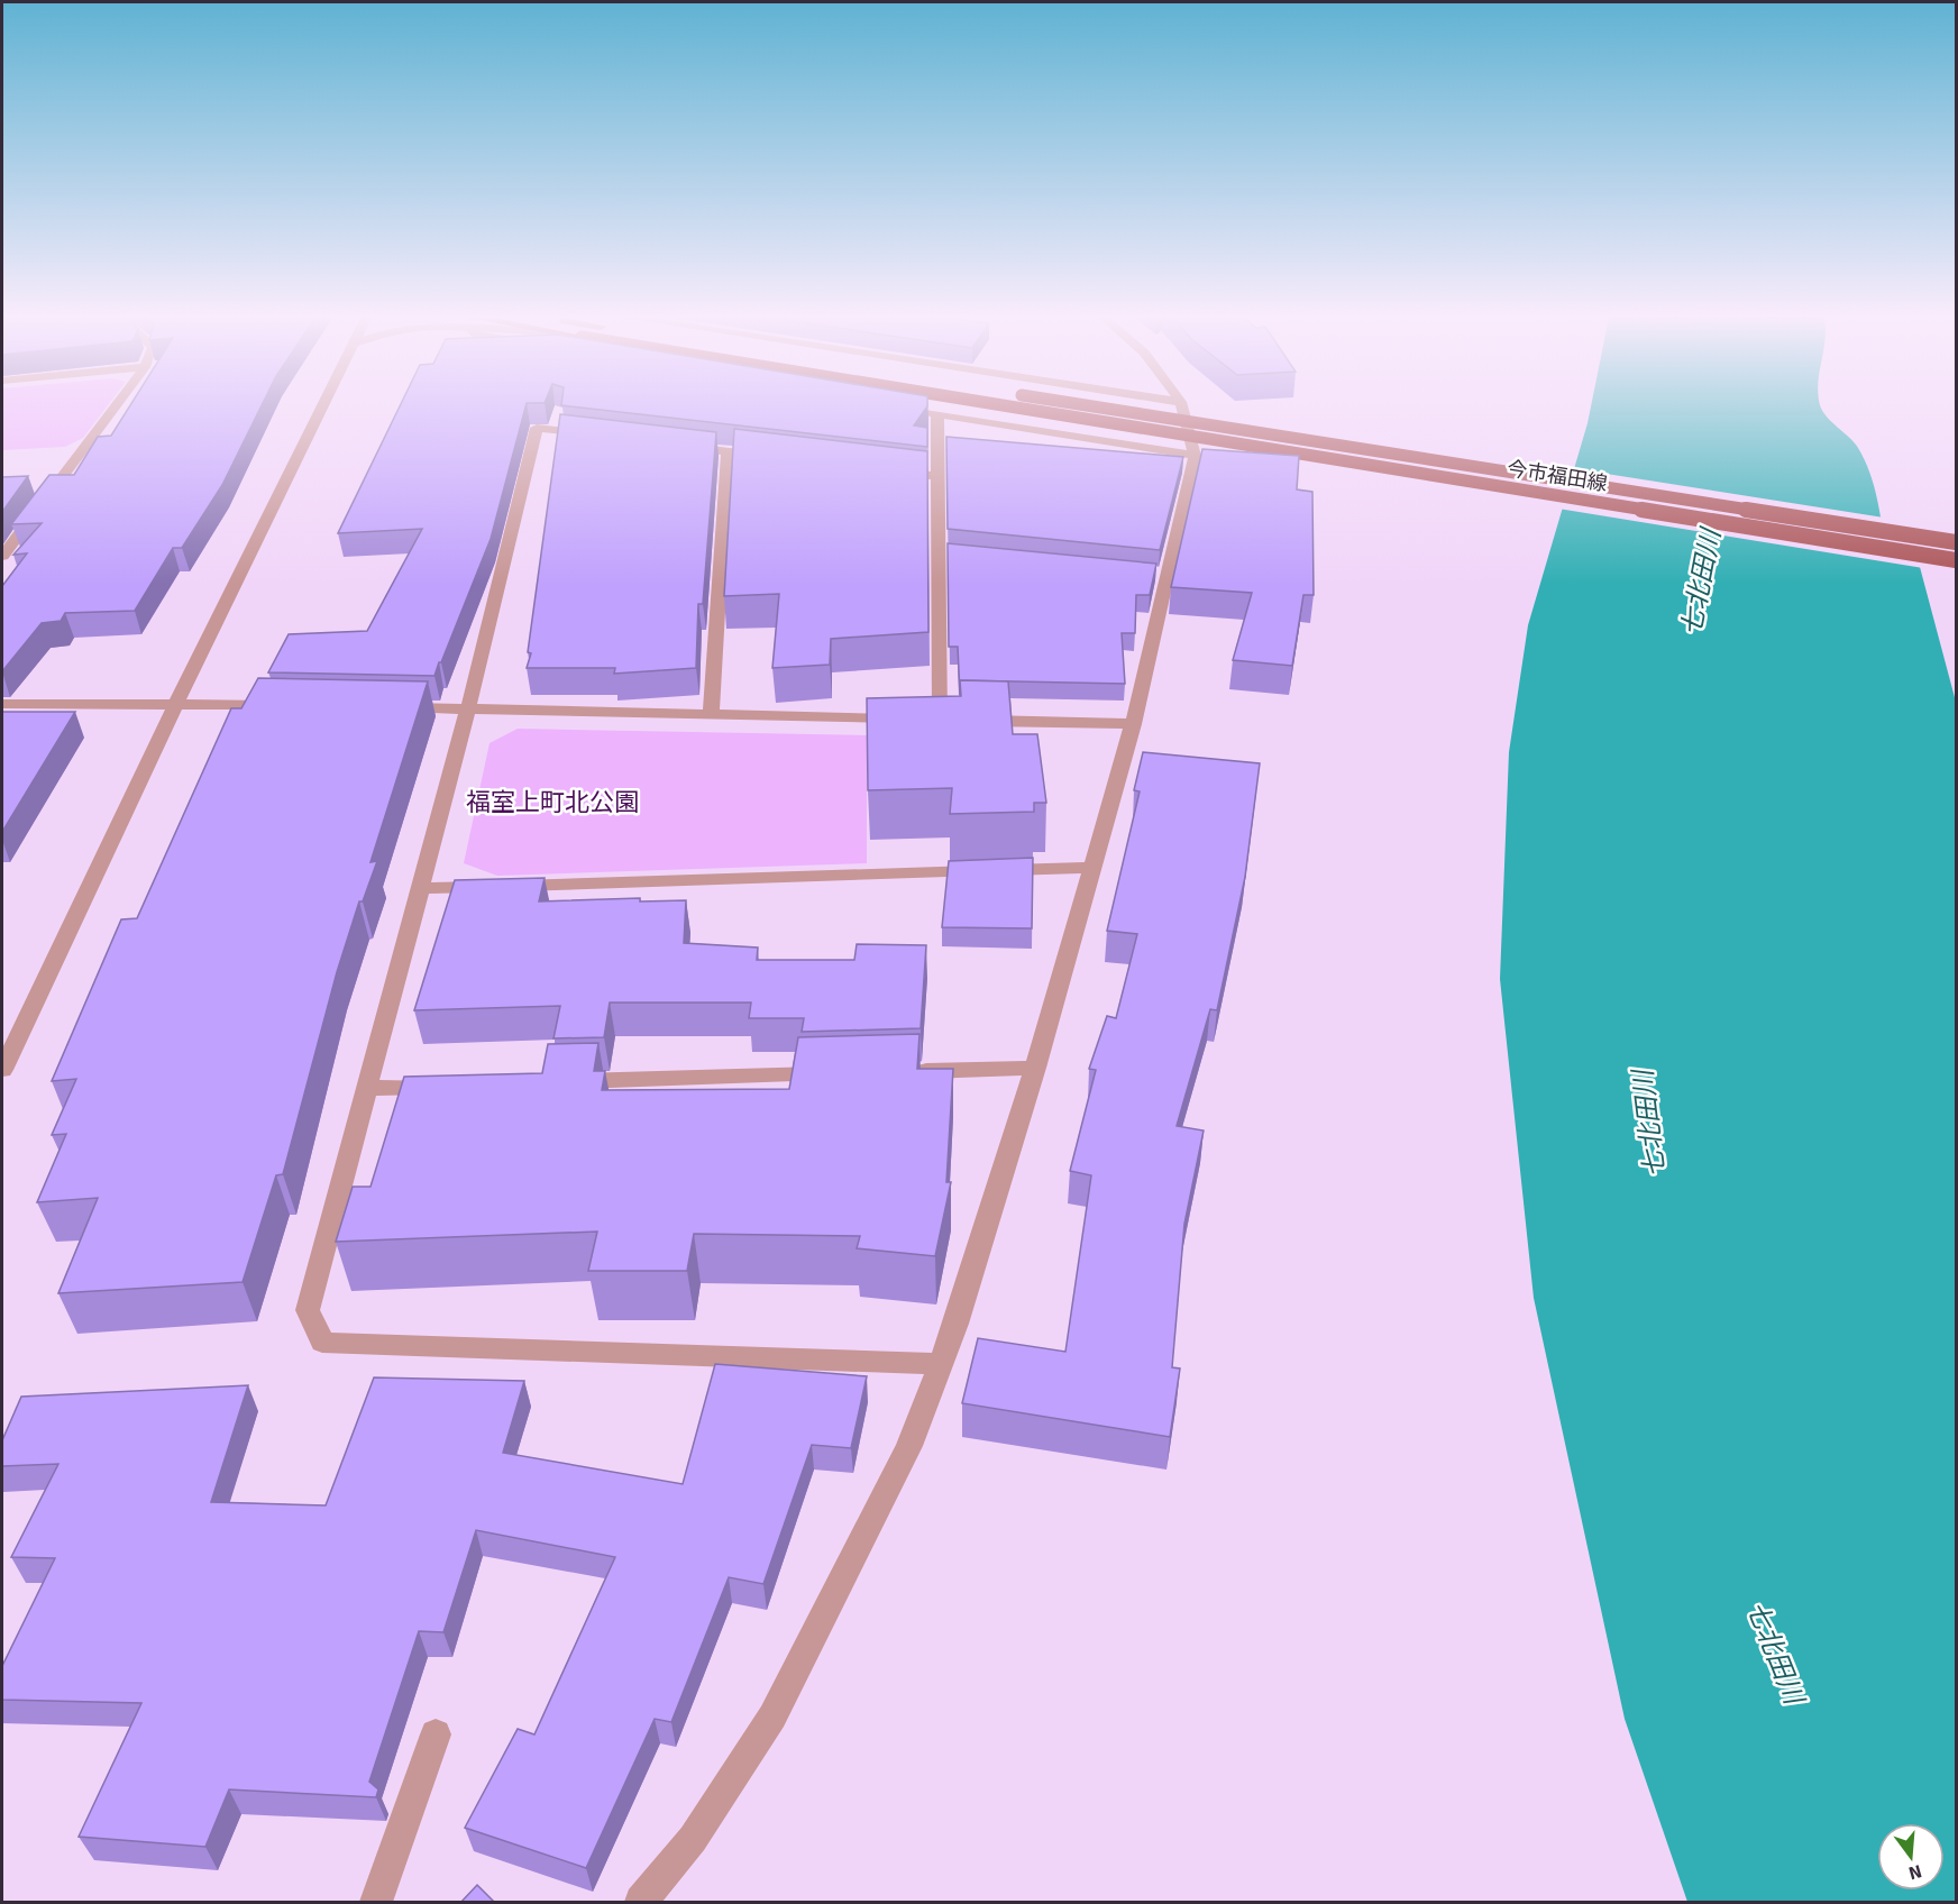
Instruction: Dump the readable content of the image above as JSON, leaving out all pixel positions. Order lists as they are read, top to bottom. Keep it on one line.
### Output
{"streets":{"main road":["今市福田線"]},"water":["七北田川"],"parks":["福室上町北公園"],"north":"bottom"}
